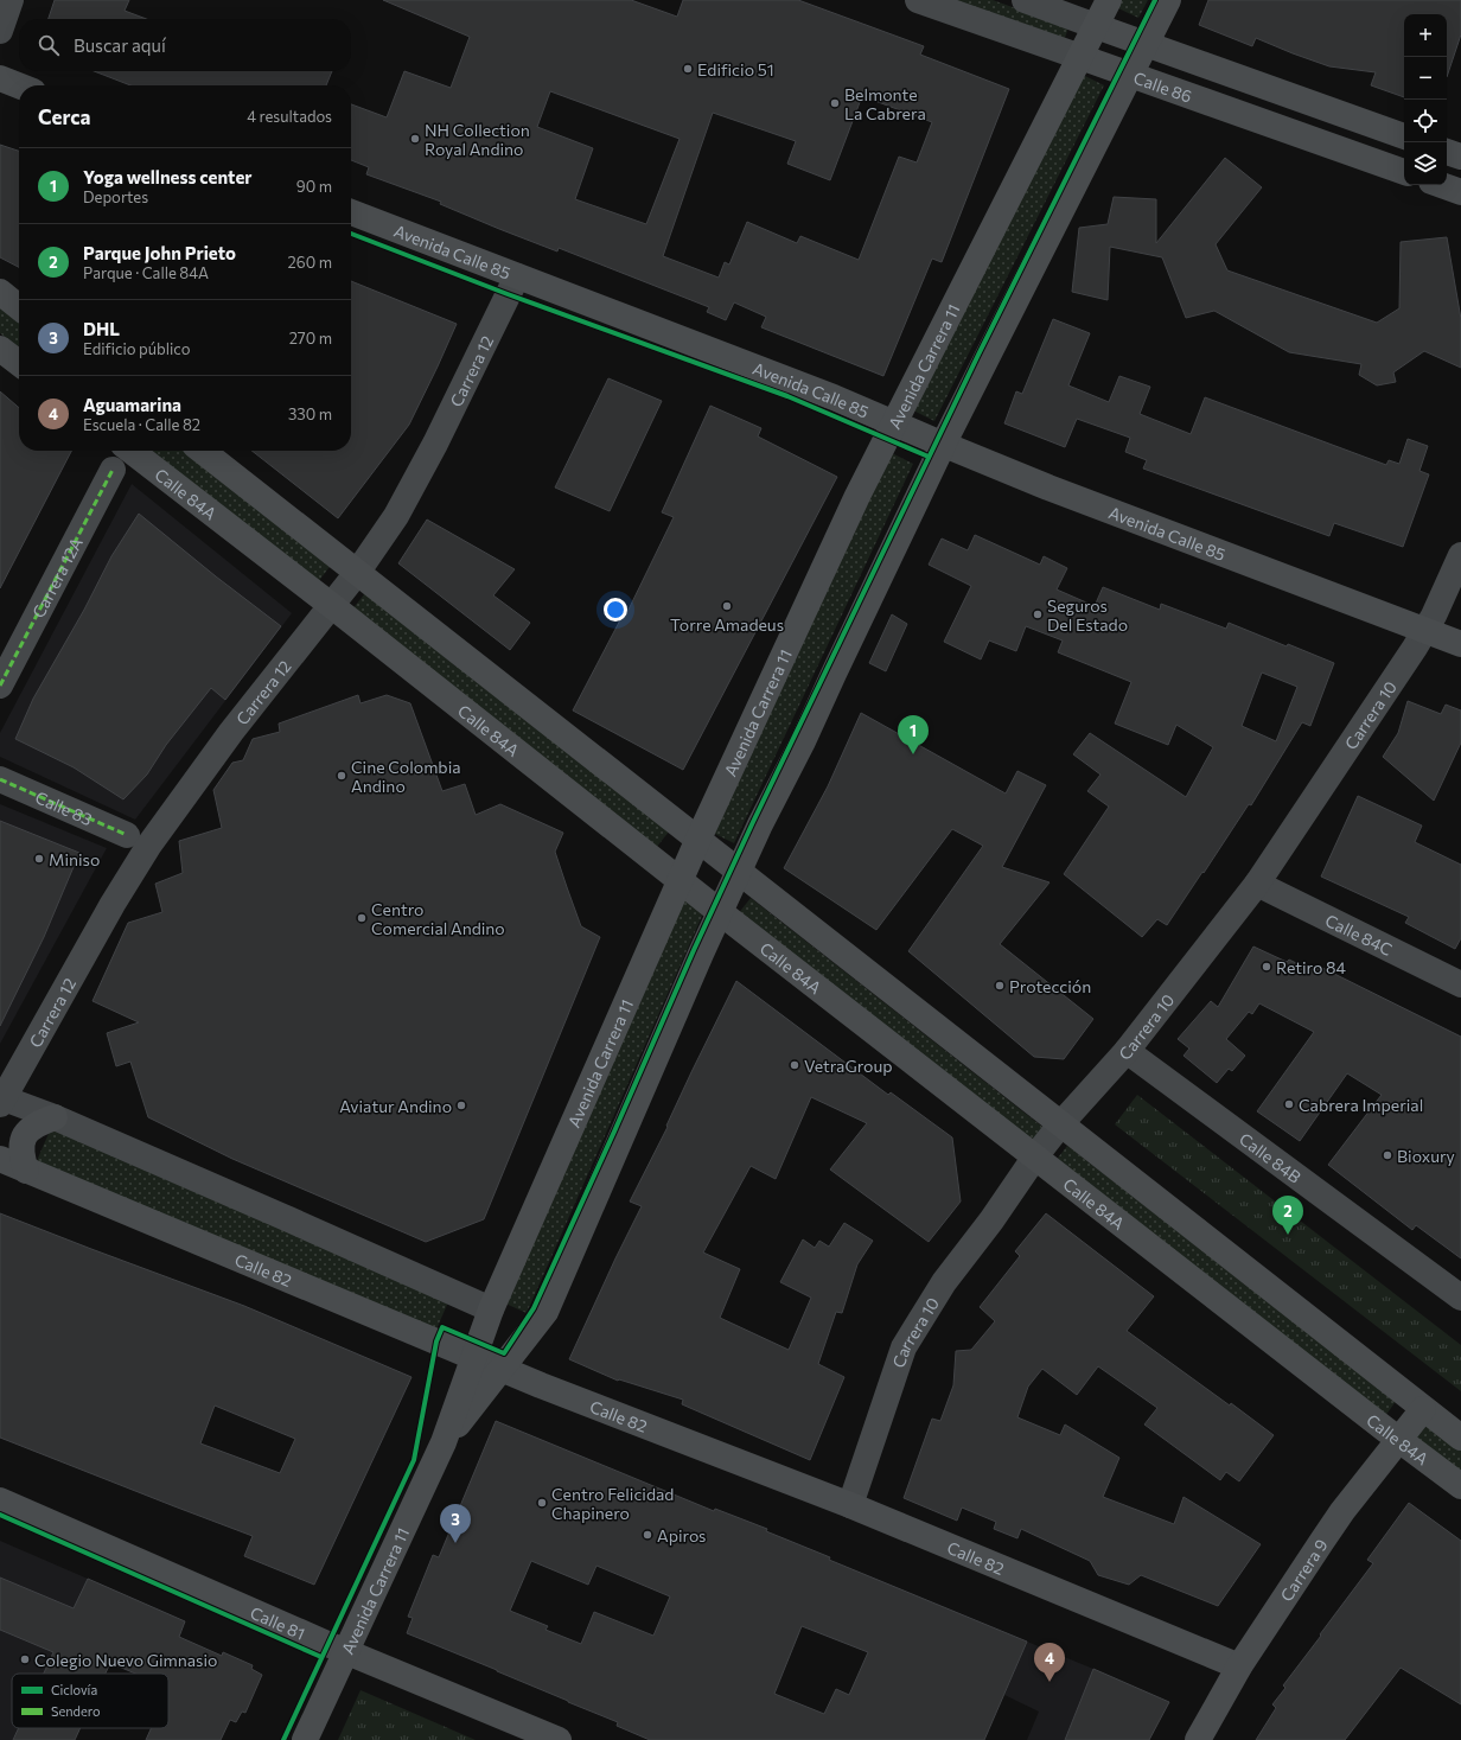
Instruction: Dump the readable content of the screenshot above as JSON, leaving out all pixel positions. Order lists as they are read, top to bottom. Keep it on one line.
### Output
{"streets":{"street":["Calle 86","Avenida Calle 85","Avenida Carrera 11","Carrera 12","Calle 84A","Carrera 12A","Carrera 10","Calle 83","Calle 84C","Calle 84B","Calle 82","Carrera 9","Calle 81"]},"crossings":[["Calle 86","Avenida Carrera 11"],["Avenida Calle 85","Avenida Carrera 11"],["Avenida Calle 85","Carrera 12"],["Avenida Calle 85","Carrera 10"],["Avenida Carrera 11","Calle 84A"],["Avenida Carrera 11","Calle 82"],["Avenida Carrera 11","Calle 81"],["Carrera 12","Calle 84A"],["Calle 84A","Carrera 10"],["Calle 84A","Carrera 9"],["Carrera 10","Calle 84C"],["Carrera 10","Calle 84B"],["Carrera 10","Calle 82"],["Calle 82","Carrera 9"]],"places":["Edificio 51","Belmonte La Cabrera","NH Collection Royal Andino","Torre Amadeus","Seguros Del Estado","Cine Colombia Andino","Miniso","Centro Comercial Andino","Retiro 84","Protección","VetraGroup","Cabrera Imperial","Aviatur Andino","Bioxury","Centro Felicidad Chapinero","Apiros","Colegio Nuevo Gimnasio"],"legend":["Ciclovía","Sendero"],"page":{"map_buttons":["+","−"],"search":"Buscar aquí","heading":["Cerca","4 resultados"],"list":[{"mark":"1","name":"Yoga wellness center","note":"Deportes","value":"90 m"},{"mark":"2","name":"Parque John Prieto","note":"Parque · Calle 84A","value":"260 m"},{"mark":"3","name":"DHL","note":"Edificio público","value":"270 m"},{"mark":"4","name":"Aguamarina","note":"Escuela · Calle 82","value":"330 m"}],"pins":["1","2","3","4"]}}
